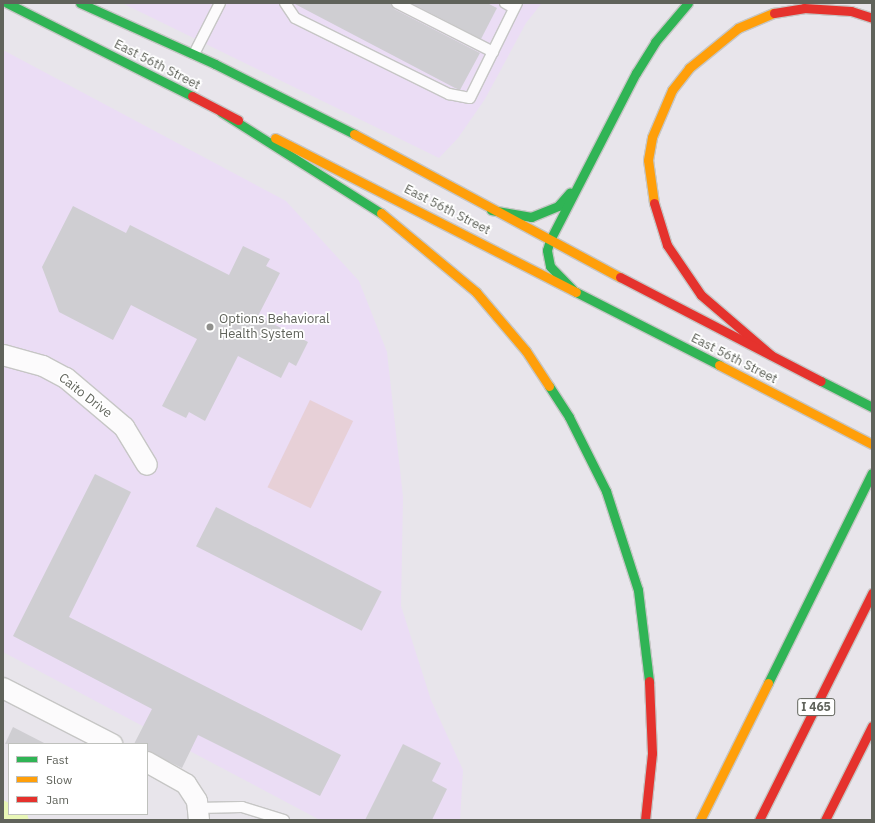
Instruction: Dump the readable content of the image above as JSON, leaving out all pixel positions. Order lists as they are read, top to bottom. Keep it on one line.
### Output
{"streets":{"main road":["East 56th Street","I 465"],"street":["Caito Drive"]},"places":["Options Behavioral Health System"],"legend":["Fast","Slow","Jam"]}
